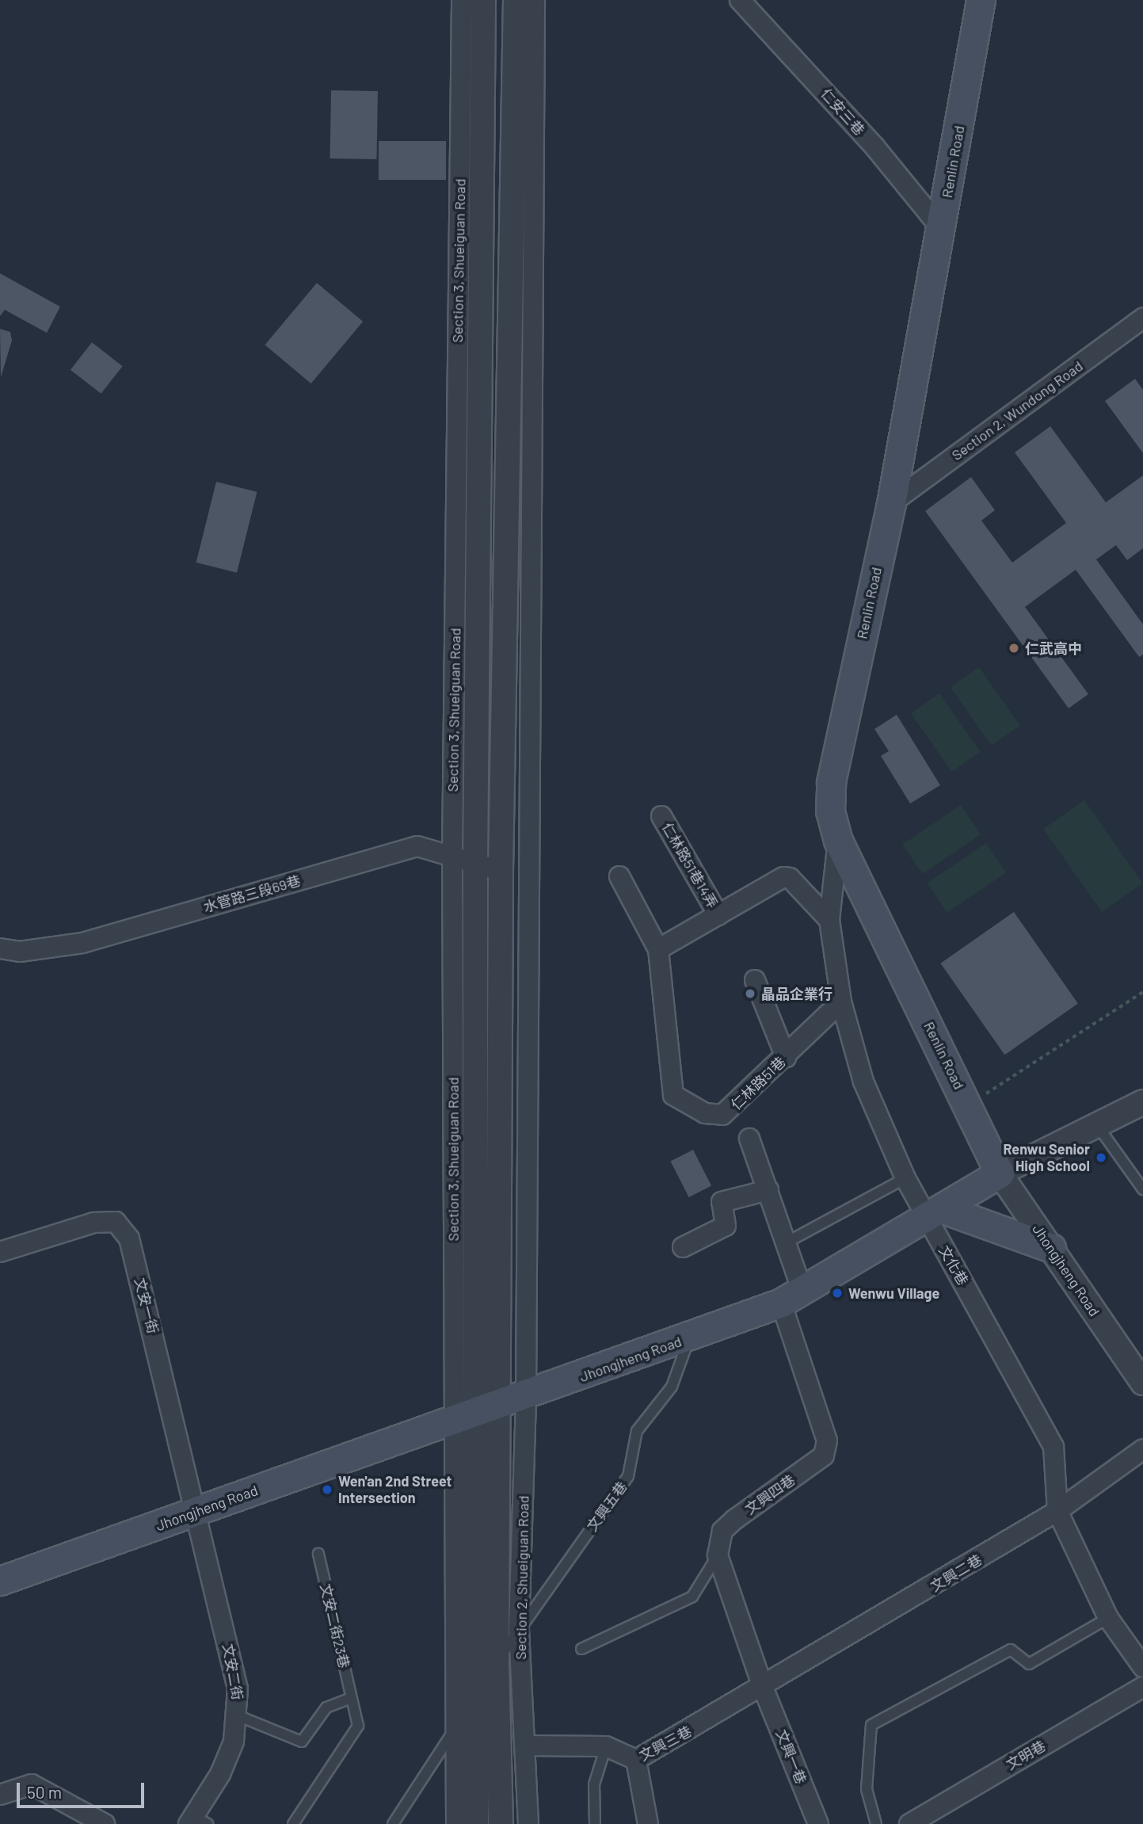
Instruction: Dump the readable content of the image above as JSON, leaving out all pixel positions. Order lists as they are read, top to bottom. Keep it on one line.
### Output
{"streets":{"main road":["Renlin Road","Jhongjheng Road"],"street":["仁安三巷","Section 3, Shueiguan Road","Section 2, Wundong Road","仁林路51巷14弄","水管路三段69巷","仁林路51巷","文化巷","文安一街","文興四巷","文興二巷","Section 2, Shueiguan Road","文安二街","文興三巷","文明巷","文興一巷"],"lane":["文興五巷","文安二街23巷"]},"crossings":[["仁安三巷","Renlin Road"],["Renlin Road","Section 2, Wundong Road"],["Renlin Road","文化巷"],["Renlin Road","Jhongjheng Road"],["Section 3, Shueiguan Road","水管路三段69巷"],["Section 3, Shueiguan Road","Jhongjheng Road"],["Section 3, Shueiguan Road","Section 2, Shueiguan Road"],["仁林路51巷","文化巷"],["文化巷","Jhongjheng Road"],["文化巷","文興二巷"],["Jhongjheng Road","文安一街"],["Jhongjheng Road","文興四巷"],["Jhongjheng Road","文興五巷"],["Jhongjheng Road","Section 2, Shueiguan Road"],["Jhongjheng Road","文安二街"],["文安一街","文安二街"],["文興五巷","Section 2, Shueiguan Road"],["文興二巷","文興三巷"],["文興二巷","文興一巷"],["Section 2, Shueiguan Road","文興三巷"],["文興三巷","文興一巷"]],"places":["仁武高中","晶品企業行","Renwu Senior High School","Wenwu Village","Wen'an 2nd Street Intersection"],"scale_bar":"50 m"}
